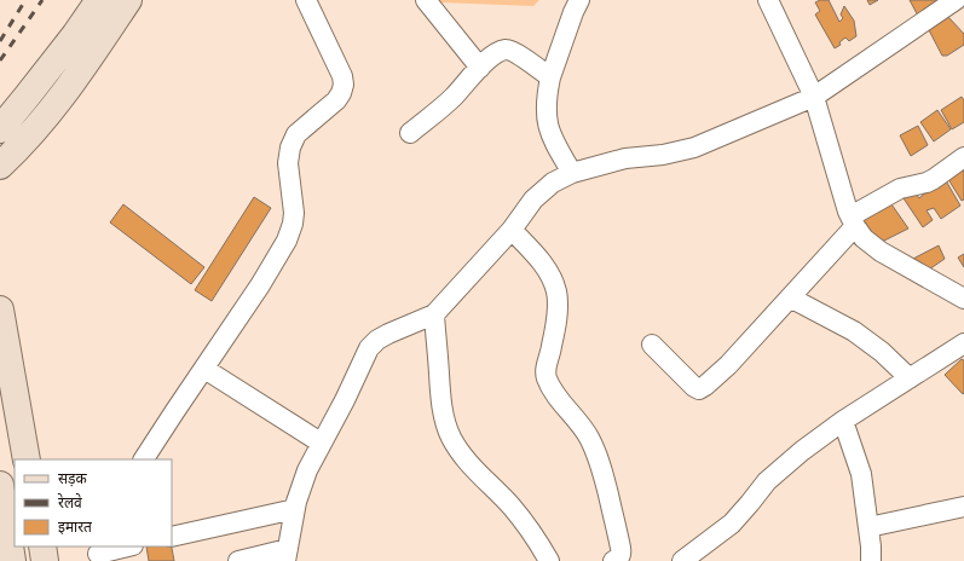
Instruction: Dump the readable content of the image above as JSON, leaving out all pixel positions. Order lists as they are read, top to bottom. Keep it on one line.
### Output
{"legend":["सड़क","रेलवे","इमारत"]}
